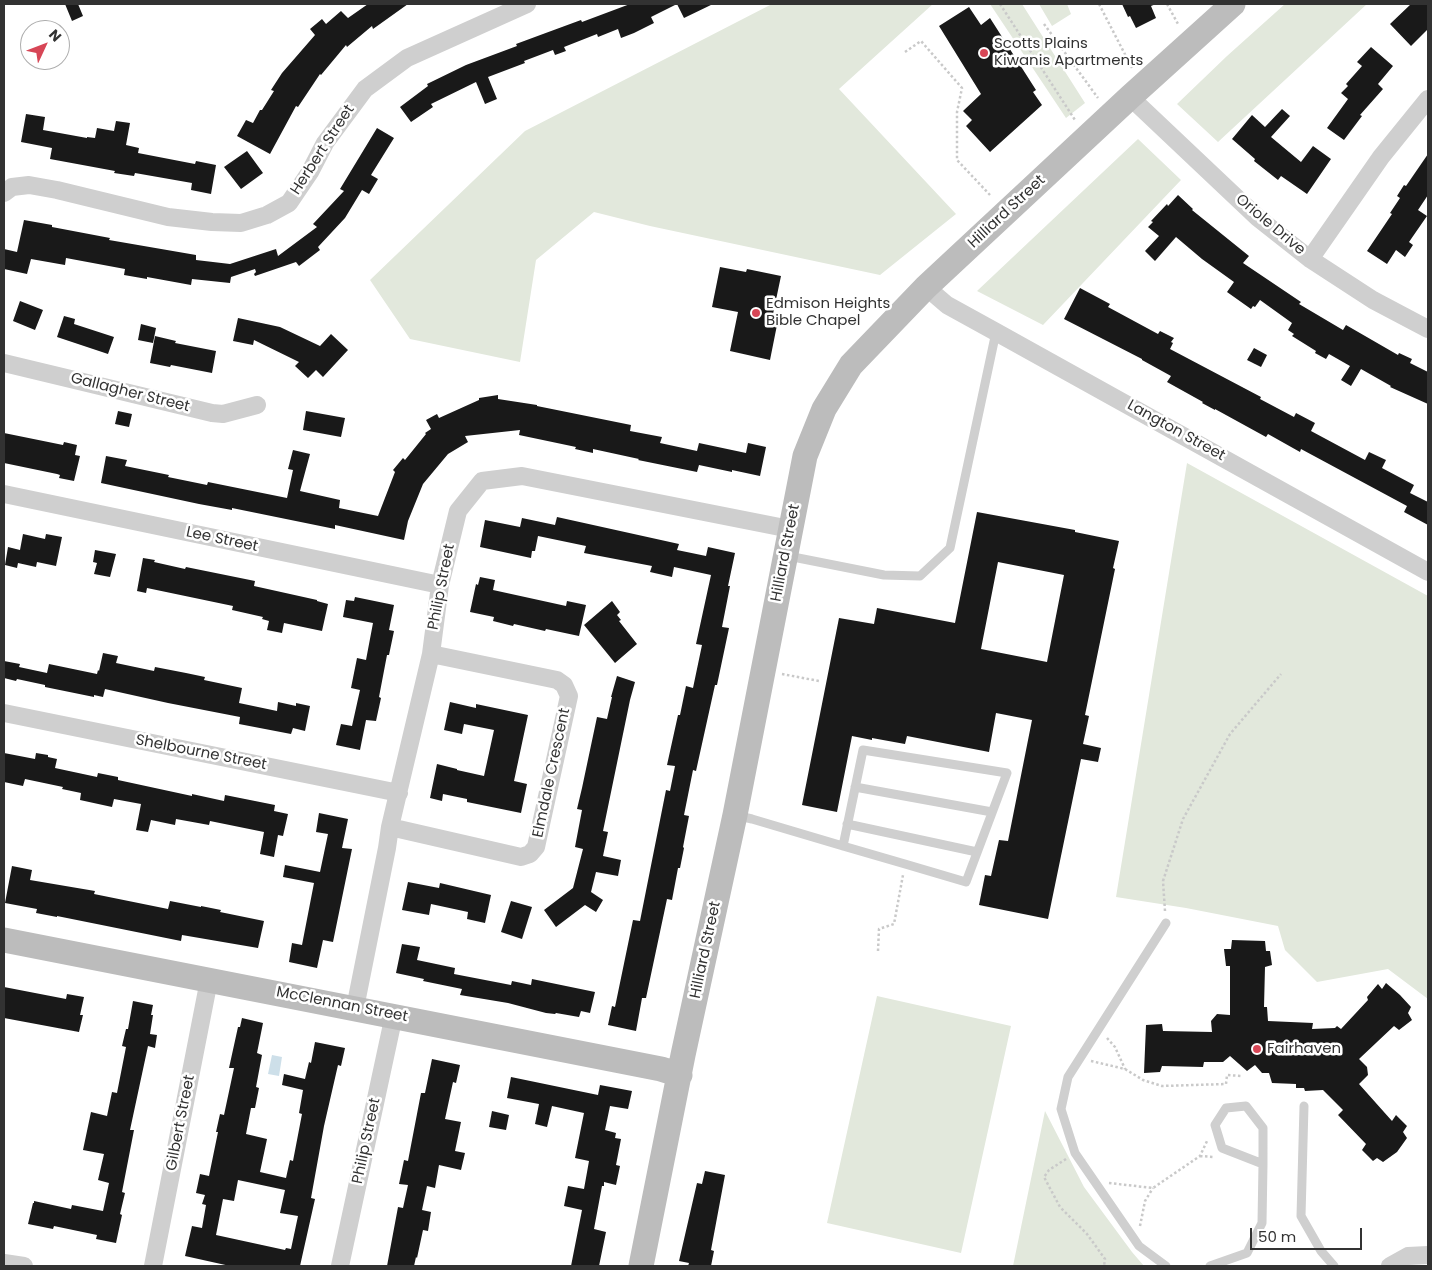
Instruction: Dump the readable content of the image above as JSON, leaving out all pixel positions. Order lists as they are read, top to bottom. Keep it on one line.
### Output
{"streets":{"street":["Herbert Street","Hilliard Street","Oriole Drive","Gallagher Street","Langton Street","Lee Street","Philip Street","Shelbourne Street","Elmdale Crescent","McClennan Street","Gilbert Street"]},"crossings":[["Hilliard Street","Oriole Drive"],["Hilliard Street","Langton Street"],["Hilliard Street","Philip Street"],["Hilliard Street","McClennan Street"],["Lee Street","Philip Street"],["Philip Street","Shelbourne Street"],["Philip Street","Elmdale Crescent"],["Philip Street","McClennan Street"],["McClennan Street","Gilbert Street"]],"places":["Scotts Plains Kiwanis Apartments","Edmison Heights Bible Chapel","Fairhaven"],"scale_bar":"50 m","north":"top right"}
